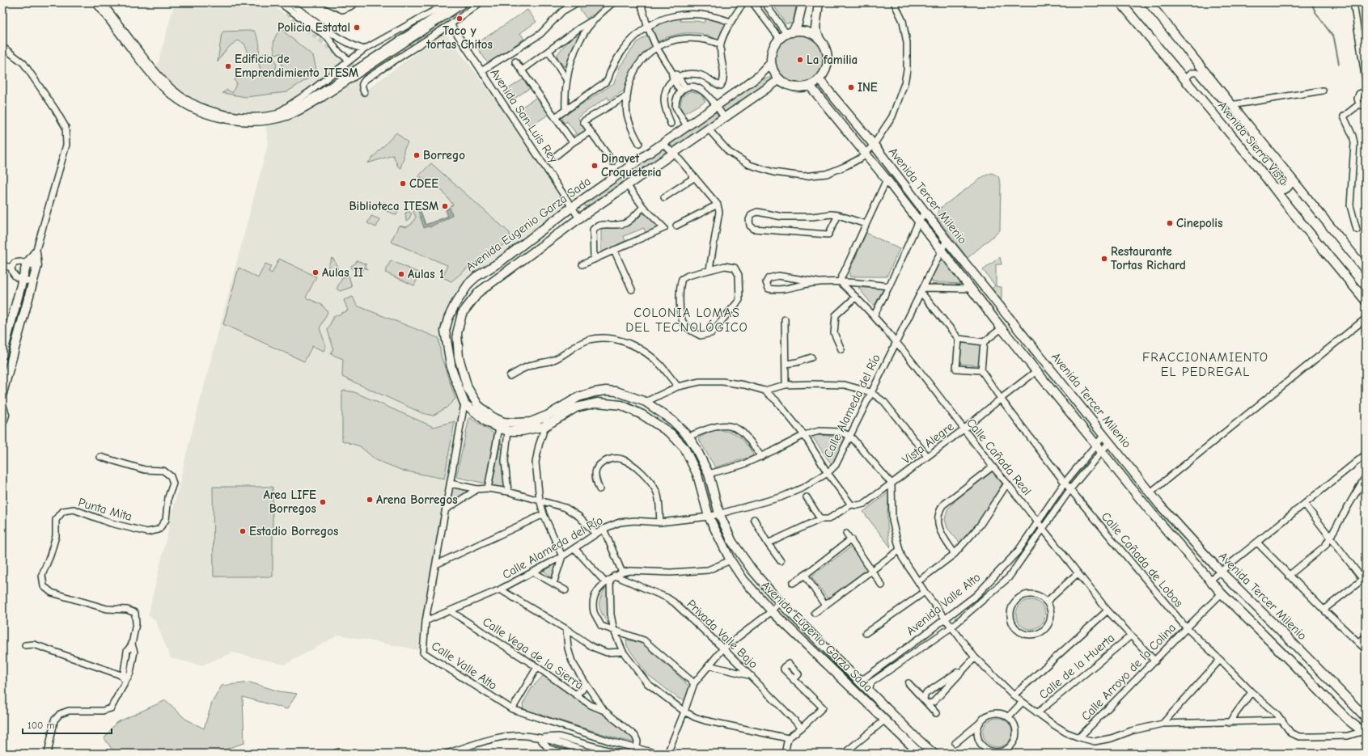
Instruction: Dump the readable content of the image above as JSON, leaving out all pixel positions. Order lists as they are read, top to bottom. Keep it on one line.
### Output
{"streets":{"street":["Avenida San Luis Rey","Avenida Sierra Vista","Avenida Tercer Milenio","Avenida Eugenio Garza Sada","Calle Alameda del Río","Vista Alegre","Calle Cañada Real","Punta Mita","Calle Cañada de Lobos","Avenida Valle Alto","Privada Valle Bajo","Calle Vega de la Sierra","Calle Valle Alto","Calle de la Huerta","Calle Arroyo de la Colina"]},"crossings":[["Avenida San Luis Rey","Avenida Eugenio Garza Sada"],["Avenida Tercer Milenio","Avenida Eugenio Garza Sada"],["Avenida Tercer Milenio","Calle Alameda del Río"],["Avenida Tercer Milenio","Vista Alegre"],["Avenida Tercer Milenio","Calle Cañada de Lobos"],["Avenida Tercer Milenio","Avenida Valle Alto"],["Avenida Tercer Milenio","Calle Arroyo de la Colina"],["Avenida Eugenio Garza Sada","Calle Alameda del Río"],["Avenida Eugenio Garza Sada","Avenida Valle Alto"],["Avenida Eugenio Garza Sada","Calle Valle Alto"],["Calle Alameda del Río","Calle Cañada Real"],["Calle Alameda del Río","Calle Vega de la Sierra"],["Calle Alameda del Río","Calle Valle Alto"],["Vista Alegre","Calle Cañada Real"],["Vista Alegre","Calle Cañada de Lobos"],["Calle Cañada Real","Avenida Valle Alto"],["Calle Cañada Real","Calle de la Huerta"],["Calle Cañada Real","Calle Arroyo de la Colina"],["Calle Cañada de Lobos","Avenida Valle Alto"],["Calle Cañada de Lobos","Calle Arroyo de la Colina"]],"districts":["COLONIA LOMAS DEL TECNOLÓGICO","FRACCIONAMIENTO EL PEDREGAL"],"places":["Taco y tortas Chitos","Policia Estatal","La familia","Edificio de Emprendimiento ITESM","INE","Borrego","Dinavet Croqueteria","CDEE","Biblioteca ITESM","Cinepolis","Restaurante Tortas Richard","Aulas II","Aulas 1","Arena Borregos","Area LIFE Borregos","Estadio Borregos"],"scale_bar":"100 m"}
